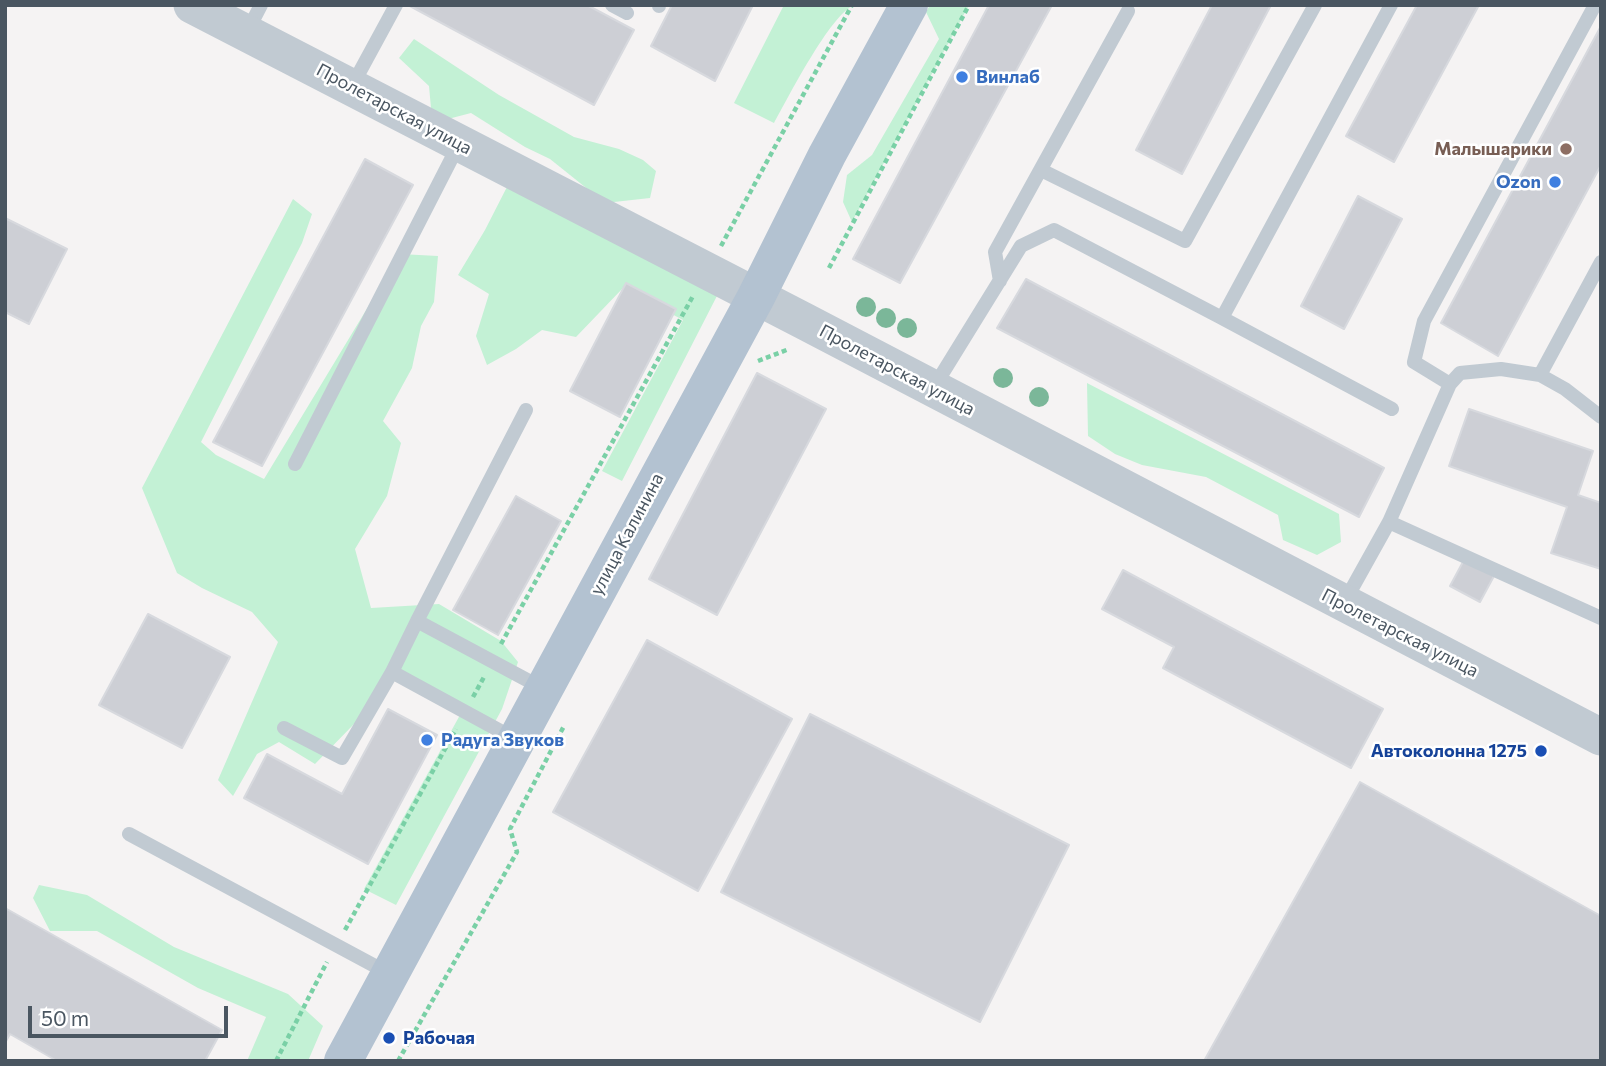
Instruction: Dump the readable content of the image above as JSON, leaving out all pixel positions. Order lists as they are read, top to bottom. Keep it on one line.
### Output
{"streets":{"main road":["улица Калинина"],"street":["Пролетарская улица"]},"crossings":[["Пролетарская улица","улица Калинина"]],"places":["Винлаб","Малышарики","Ozon","Радуга Звуков","Автоколонна 1275","Рабочая"],"scale_bar":"50 m"}
